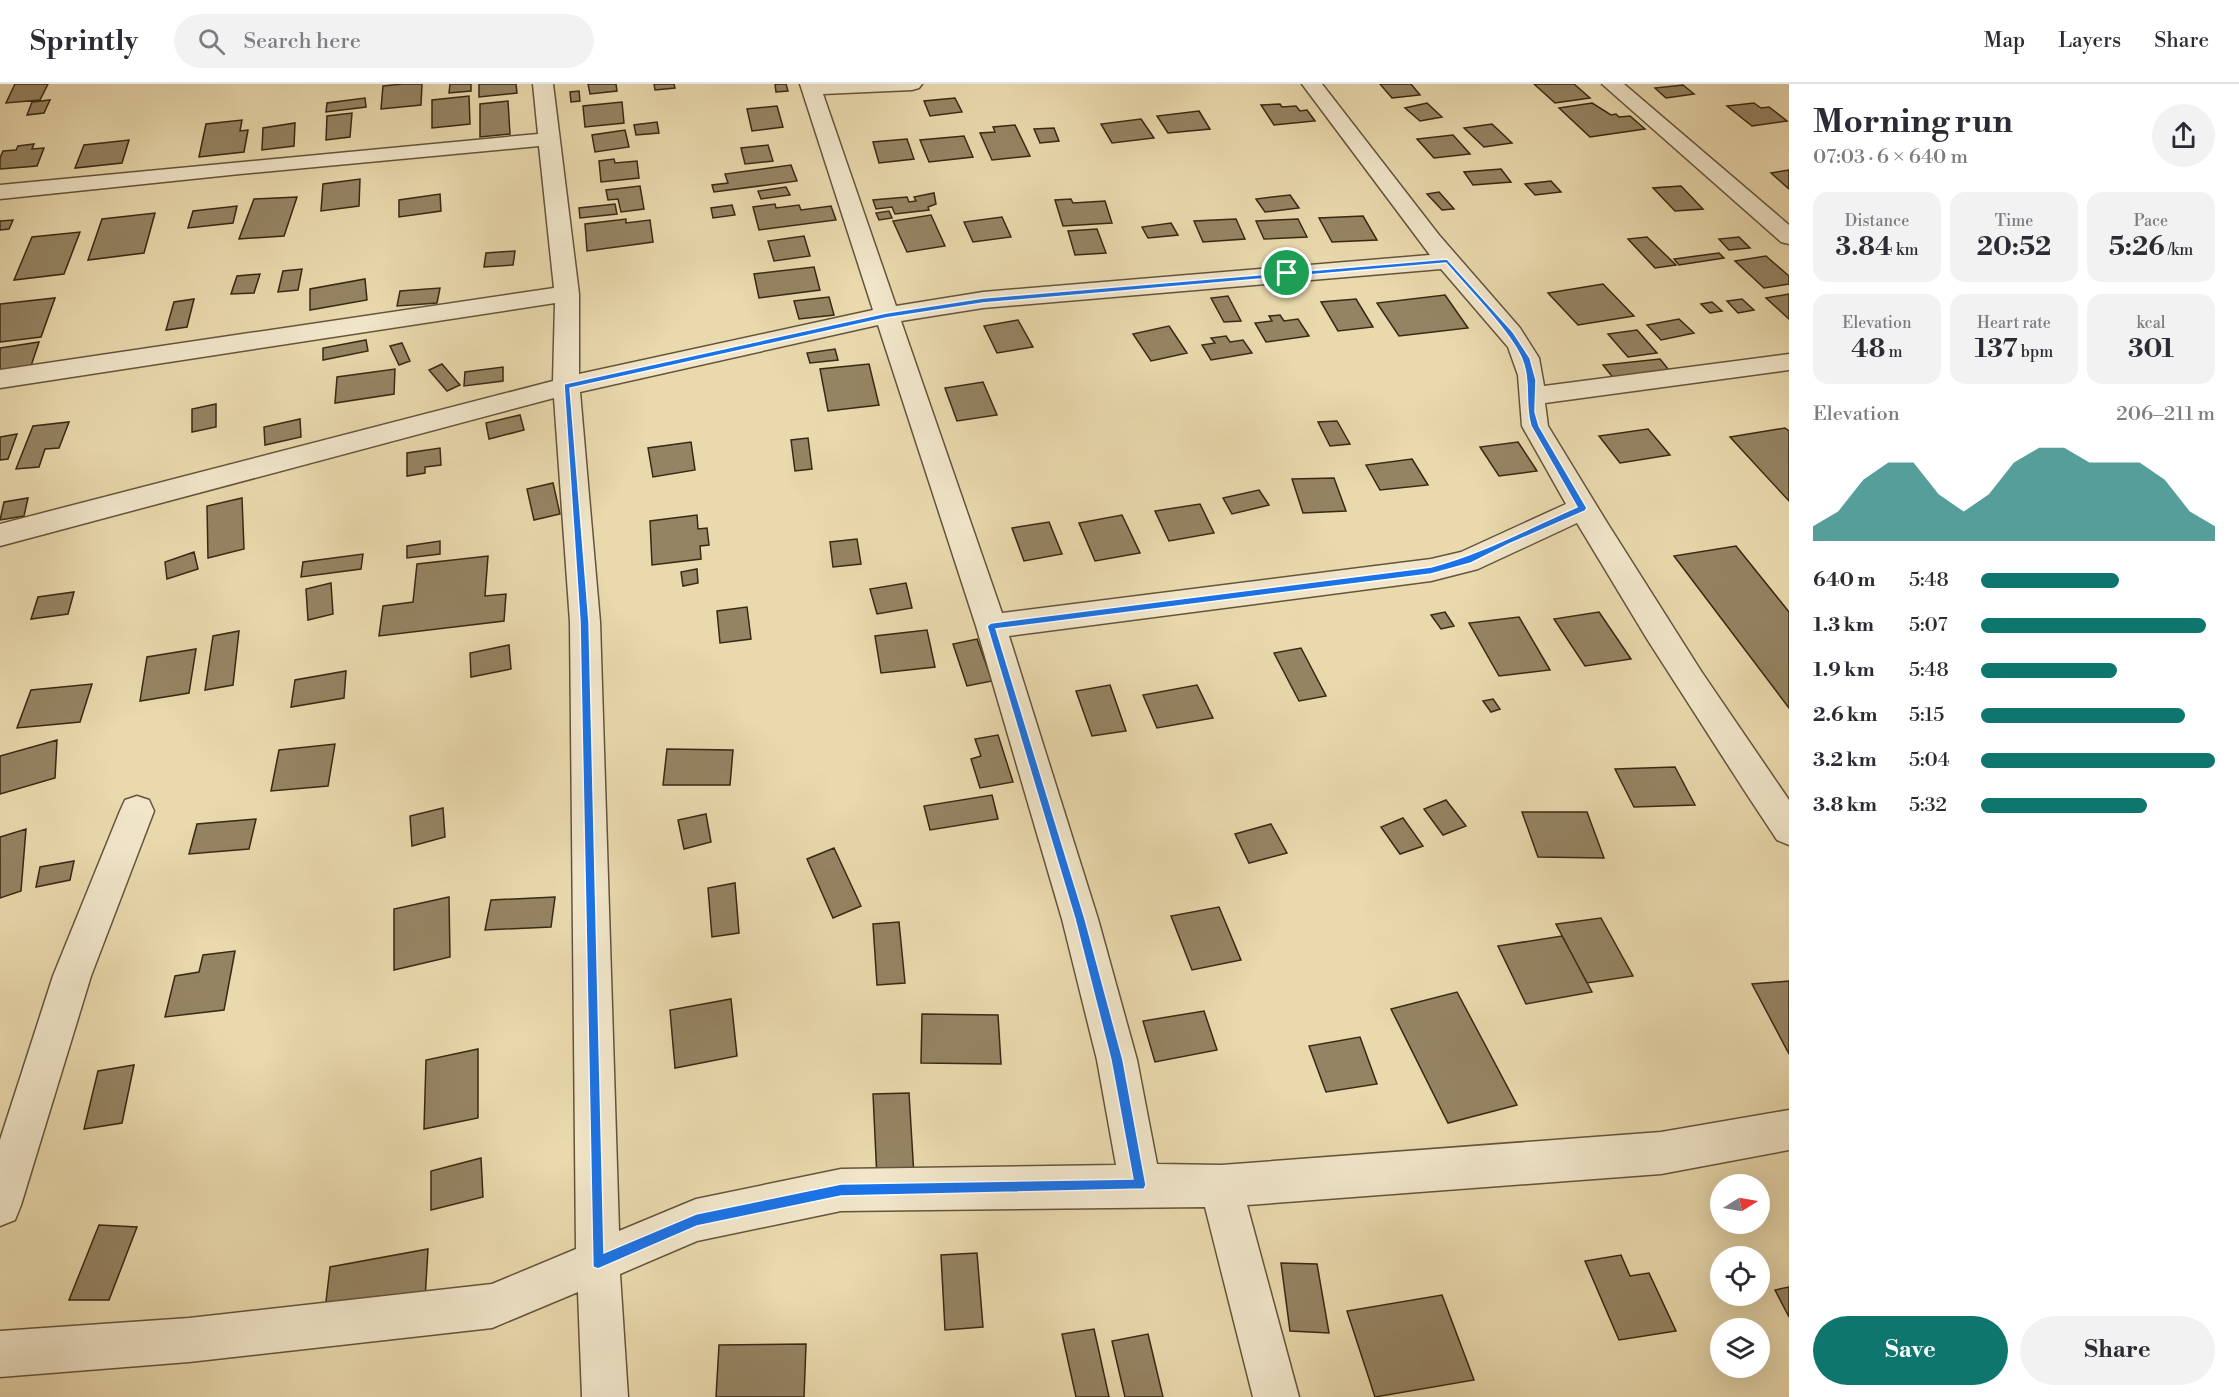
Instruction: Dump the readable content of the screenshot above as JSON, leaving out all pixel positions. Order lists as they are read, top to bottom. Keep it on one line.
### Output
{"north":"right","page":{"header":"Sprintly","search":"Search here","nav":["Map","Layers","Share"],"heading":["Morning run","07:03 · 6 × 640 m"],"stats":[["Distance","3.84 km"],["Time","20:52"],["Pace","5:26 /km"],["Elevation","48 m"],["Heart rate","137 bpm"],["kcal","301"]],"chart":["Elevation","206–211 m"],"list":[{"name":"640 m","note":"5:48"},{"name":"1.3 km","note":"5:07"},{"name":"1.9 km","note":"5:48"},{"name":"2.6 km","note":"5:15"},{"name":"3.2 km","note":"5:04"},{"name":"3.8 km","note":"5:32"}],"buttons":["Save","Share"]}}
